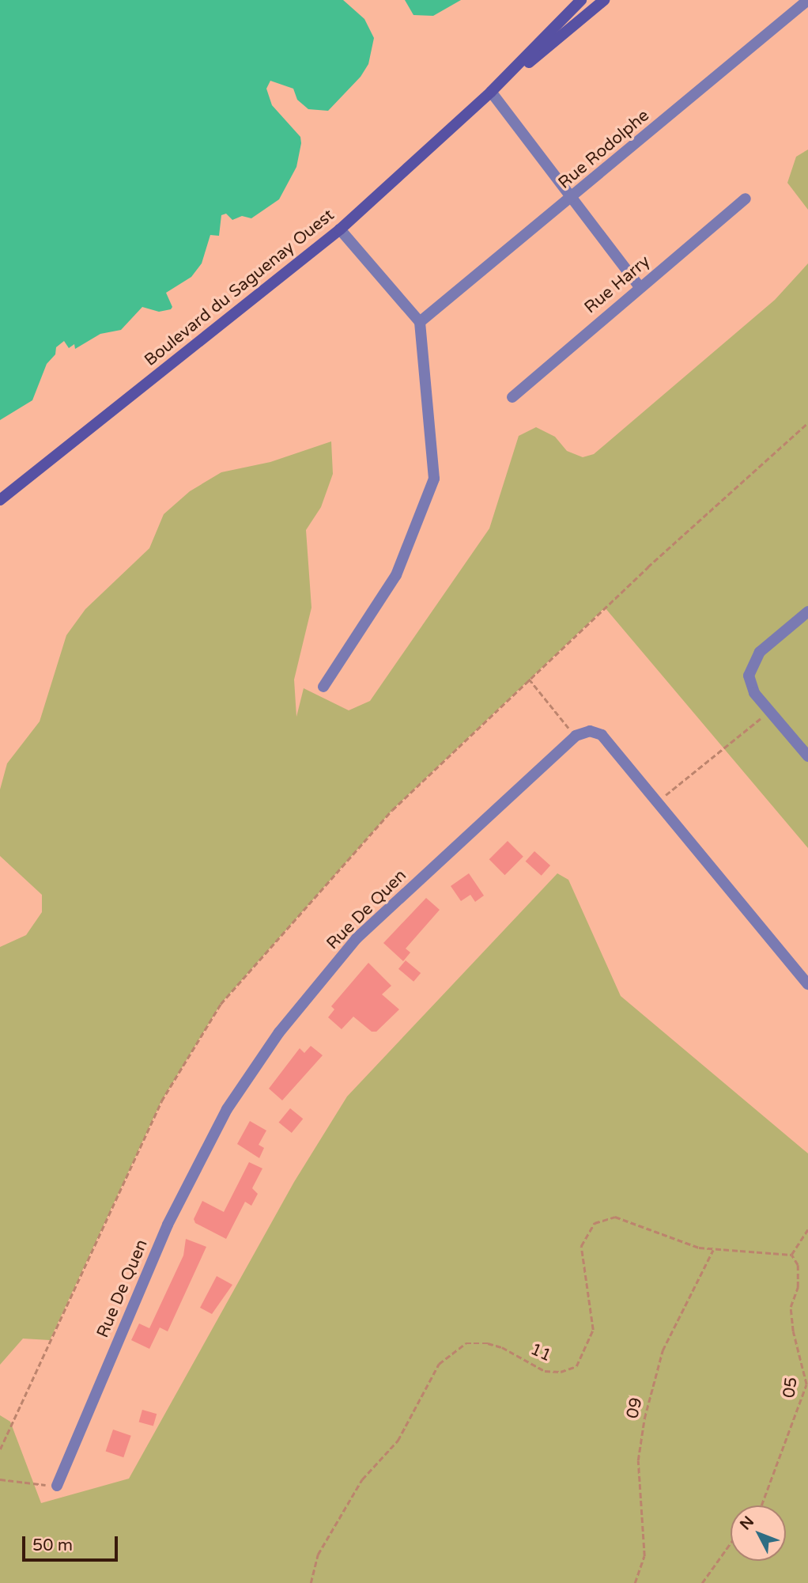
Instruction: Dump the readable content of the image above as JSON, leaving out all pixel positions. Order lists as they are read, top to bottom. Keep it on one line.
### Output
{"streets":{"main road":["Boulevard du Saguenay Ouest"],"street":["Rue Rodolphe","Rue Harry","Rue De Quen"],"path":["11","05","09"]},"crossings":[["11","05"],["11","09"]],"scale_bar":"50 m","north":"top left"}
